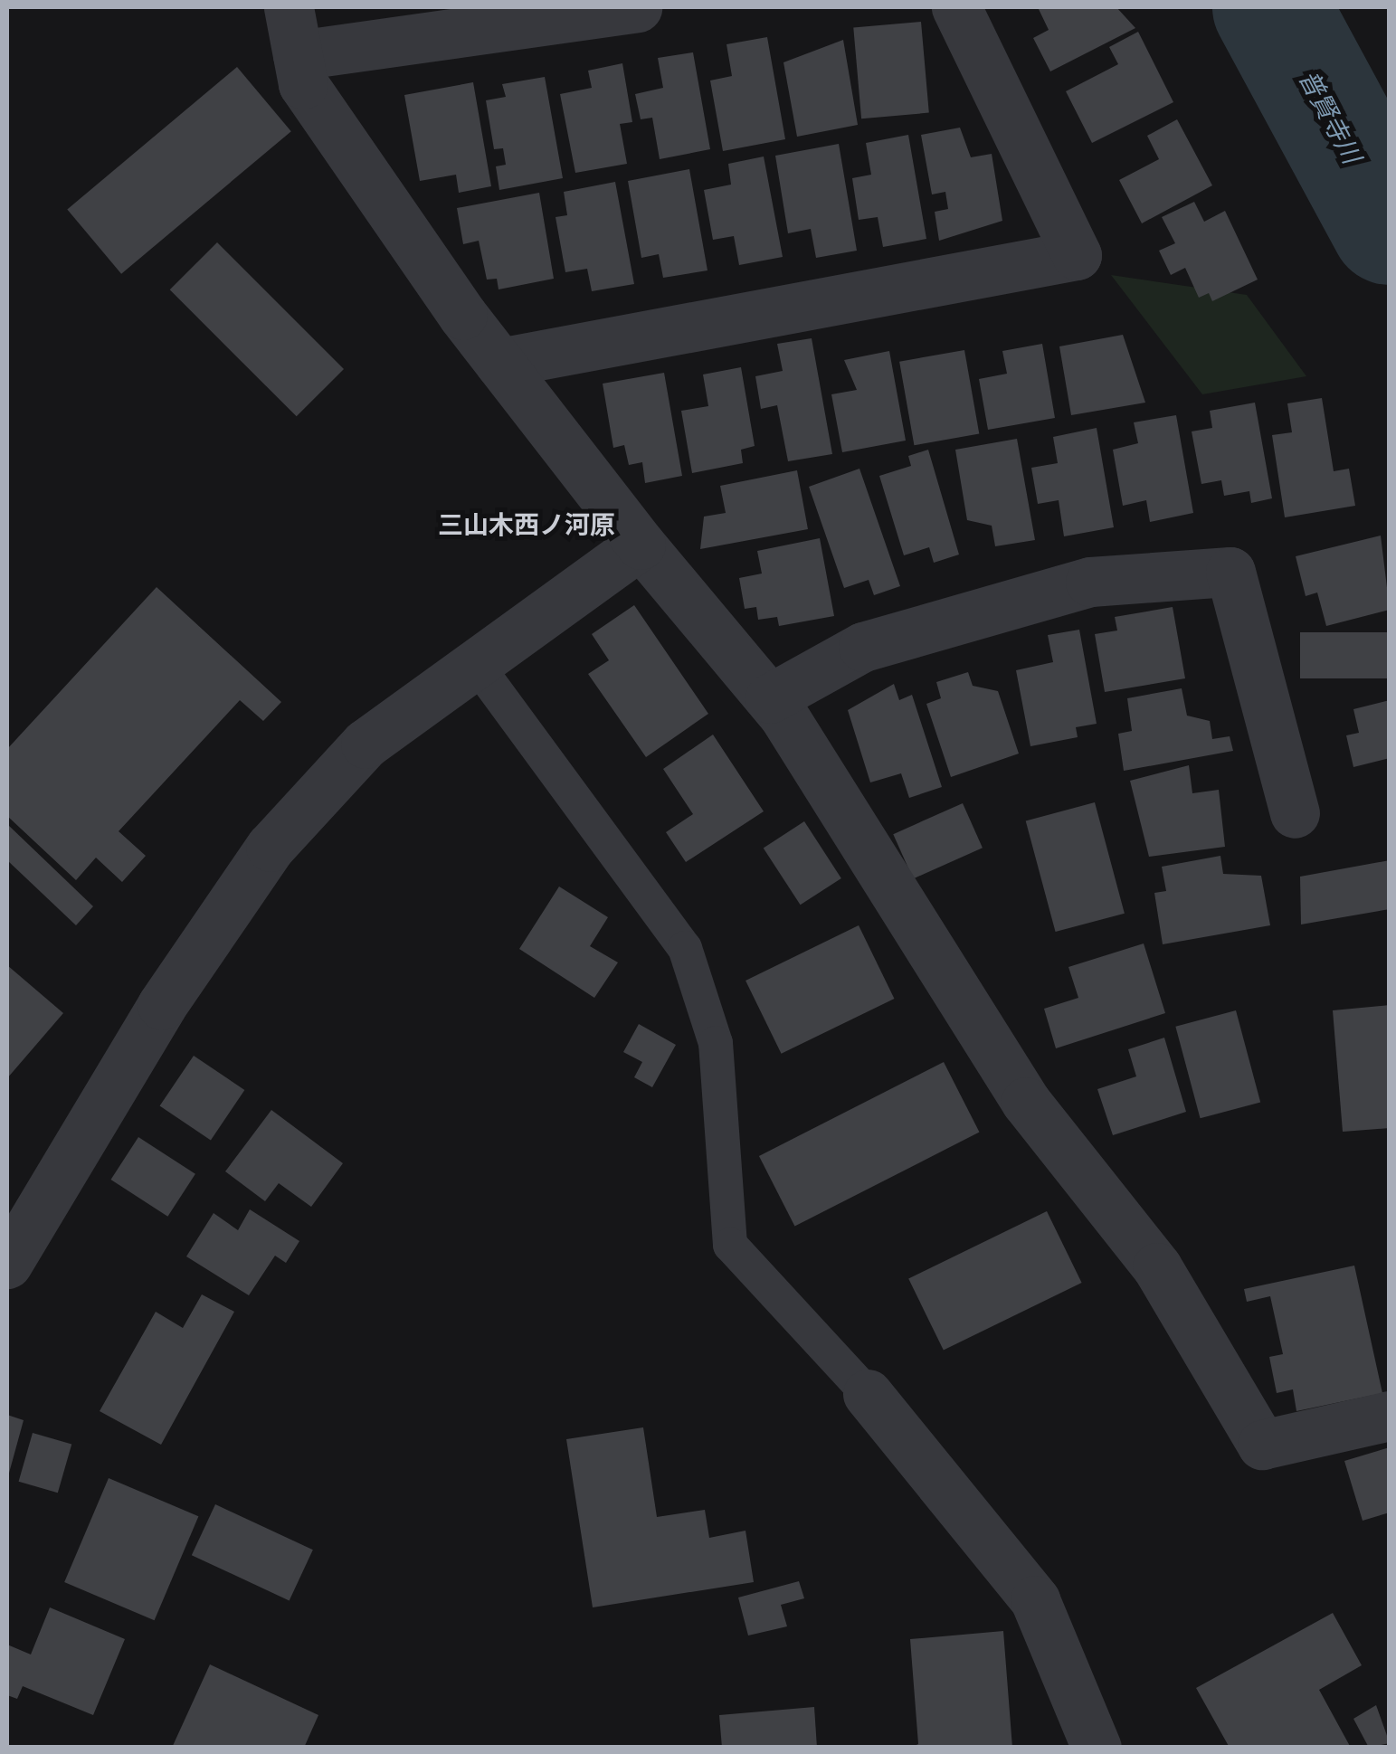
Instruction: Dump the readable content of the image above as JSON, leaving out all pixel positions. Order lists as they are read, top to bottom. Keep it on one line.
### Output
{"districts":["三山木西ノ河原"],"water":["普賢寺川"]}
